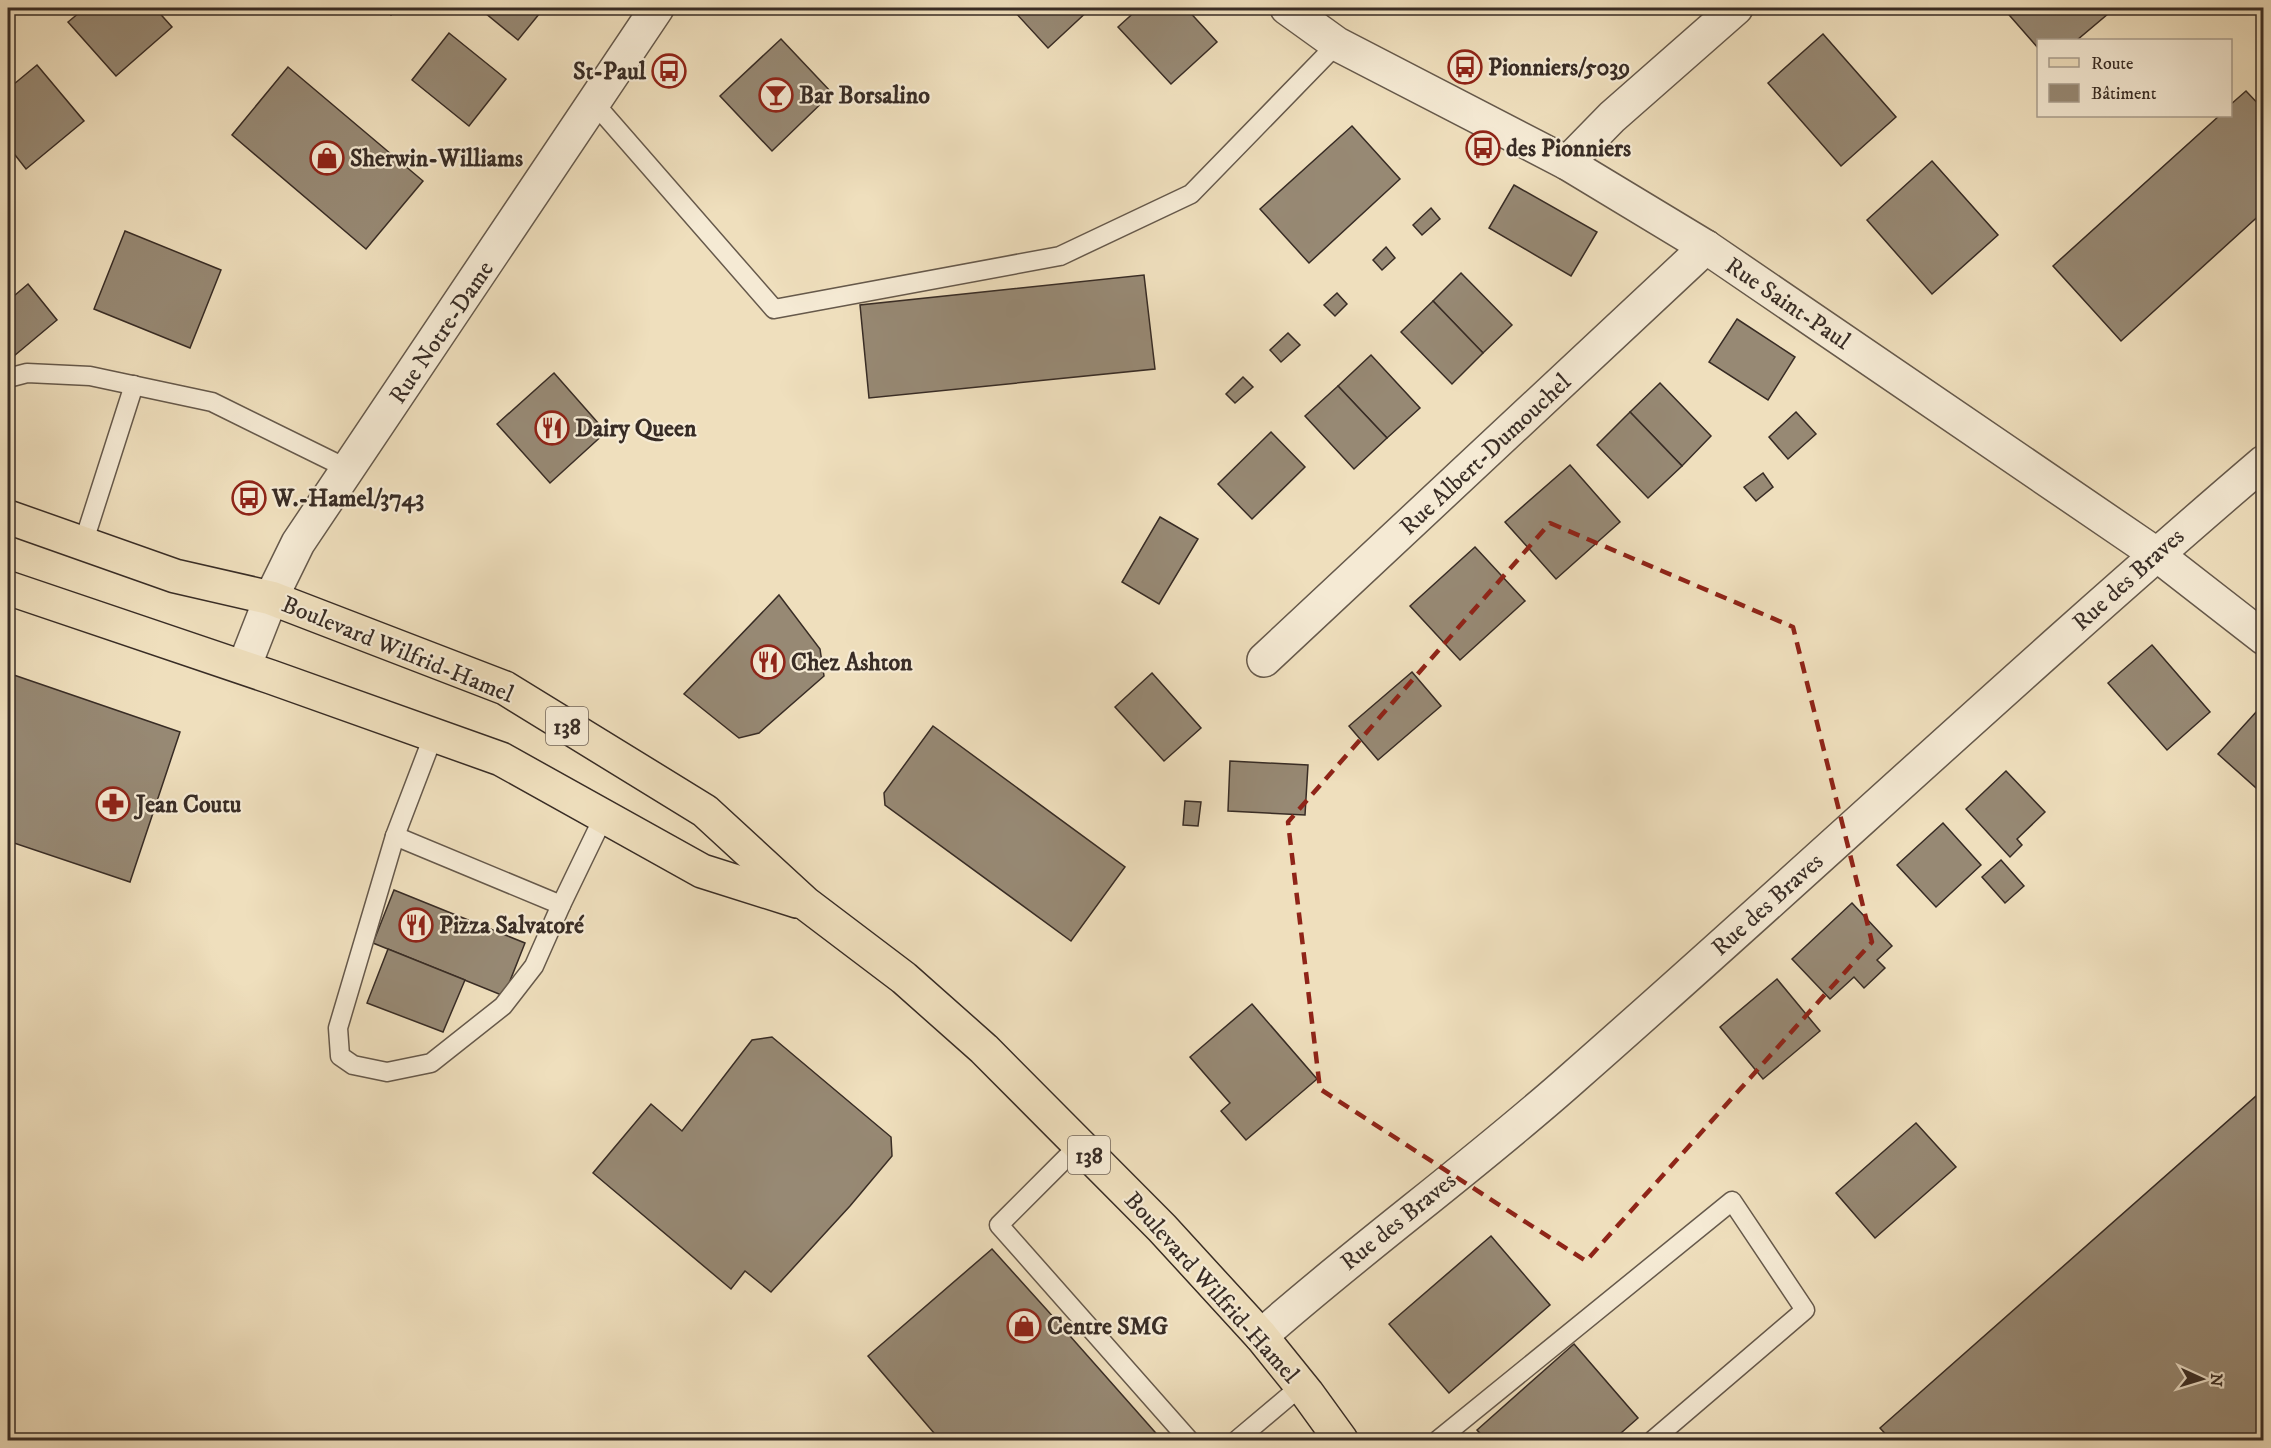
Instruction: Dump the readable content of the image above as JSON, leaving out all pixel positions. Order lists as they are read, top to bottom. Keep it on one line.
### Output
{"streets":{"main road":["Boulevard Wilfrid-Hamel","138"],"street":["Rue Saint-Paul","Rue Notre-Dame","Rue Albert-Dumouchel","Rue des Braves"]},"crossings":[["Rue Saint-Paul","Rue Albert-Dumouchel"],["Rue Saint-Paul","Rue des Braves"],["Rue Notre-Dame","Boulevard Wilfrid-Hamel"],["Rue des Braves","Boulevard Wilfrid-Hamel"]],"places":{"bus stop":["Pionniers/5039","St-Paul","des Pionniers","W.-Hamel/3743"],"bar":["Bar Borsalino"],"shop":["Sherwin-Williams","Centre SMG"],"restaurant":["Dairy Queen","Chez Ashton","Pizza Salvatoré"],"pharmacy":["Jean Coutu"]},"legend":["Route","Bâtiment"],"north":"right"}
